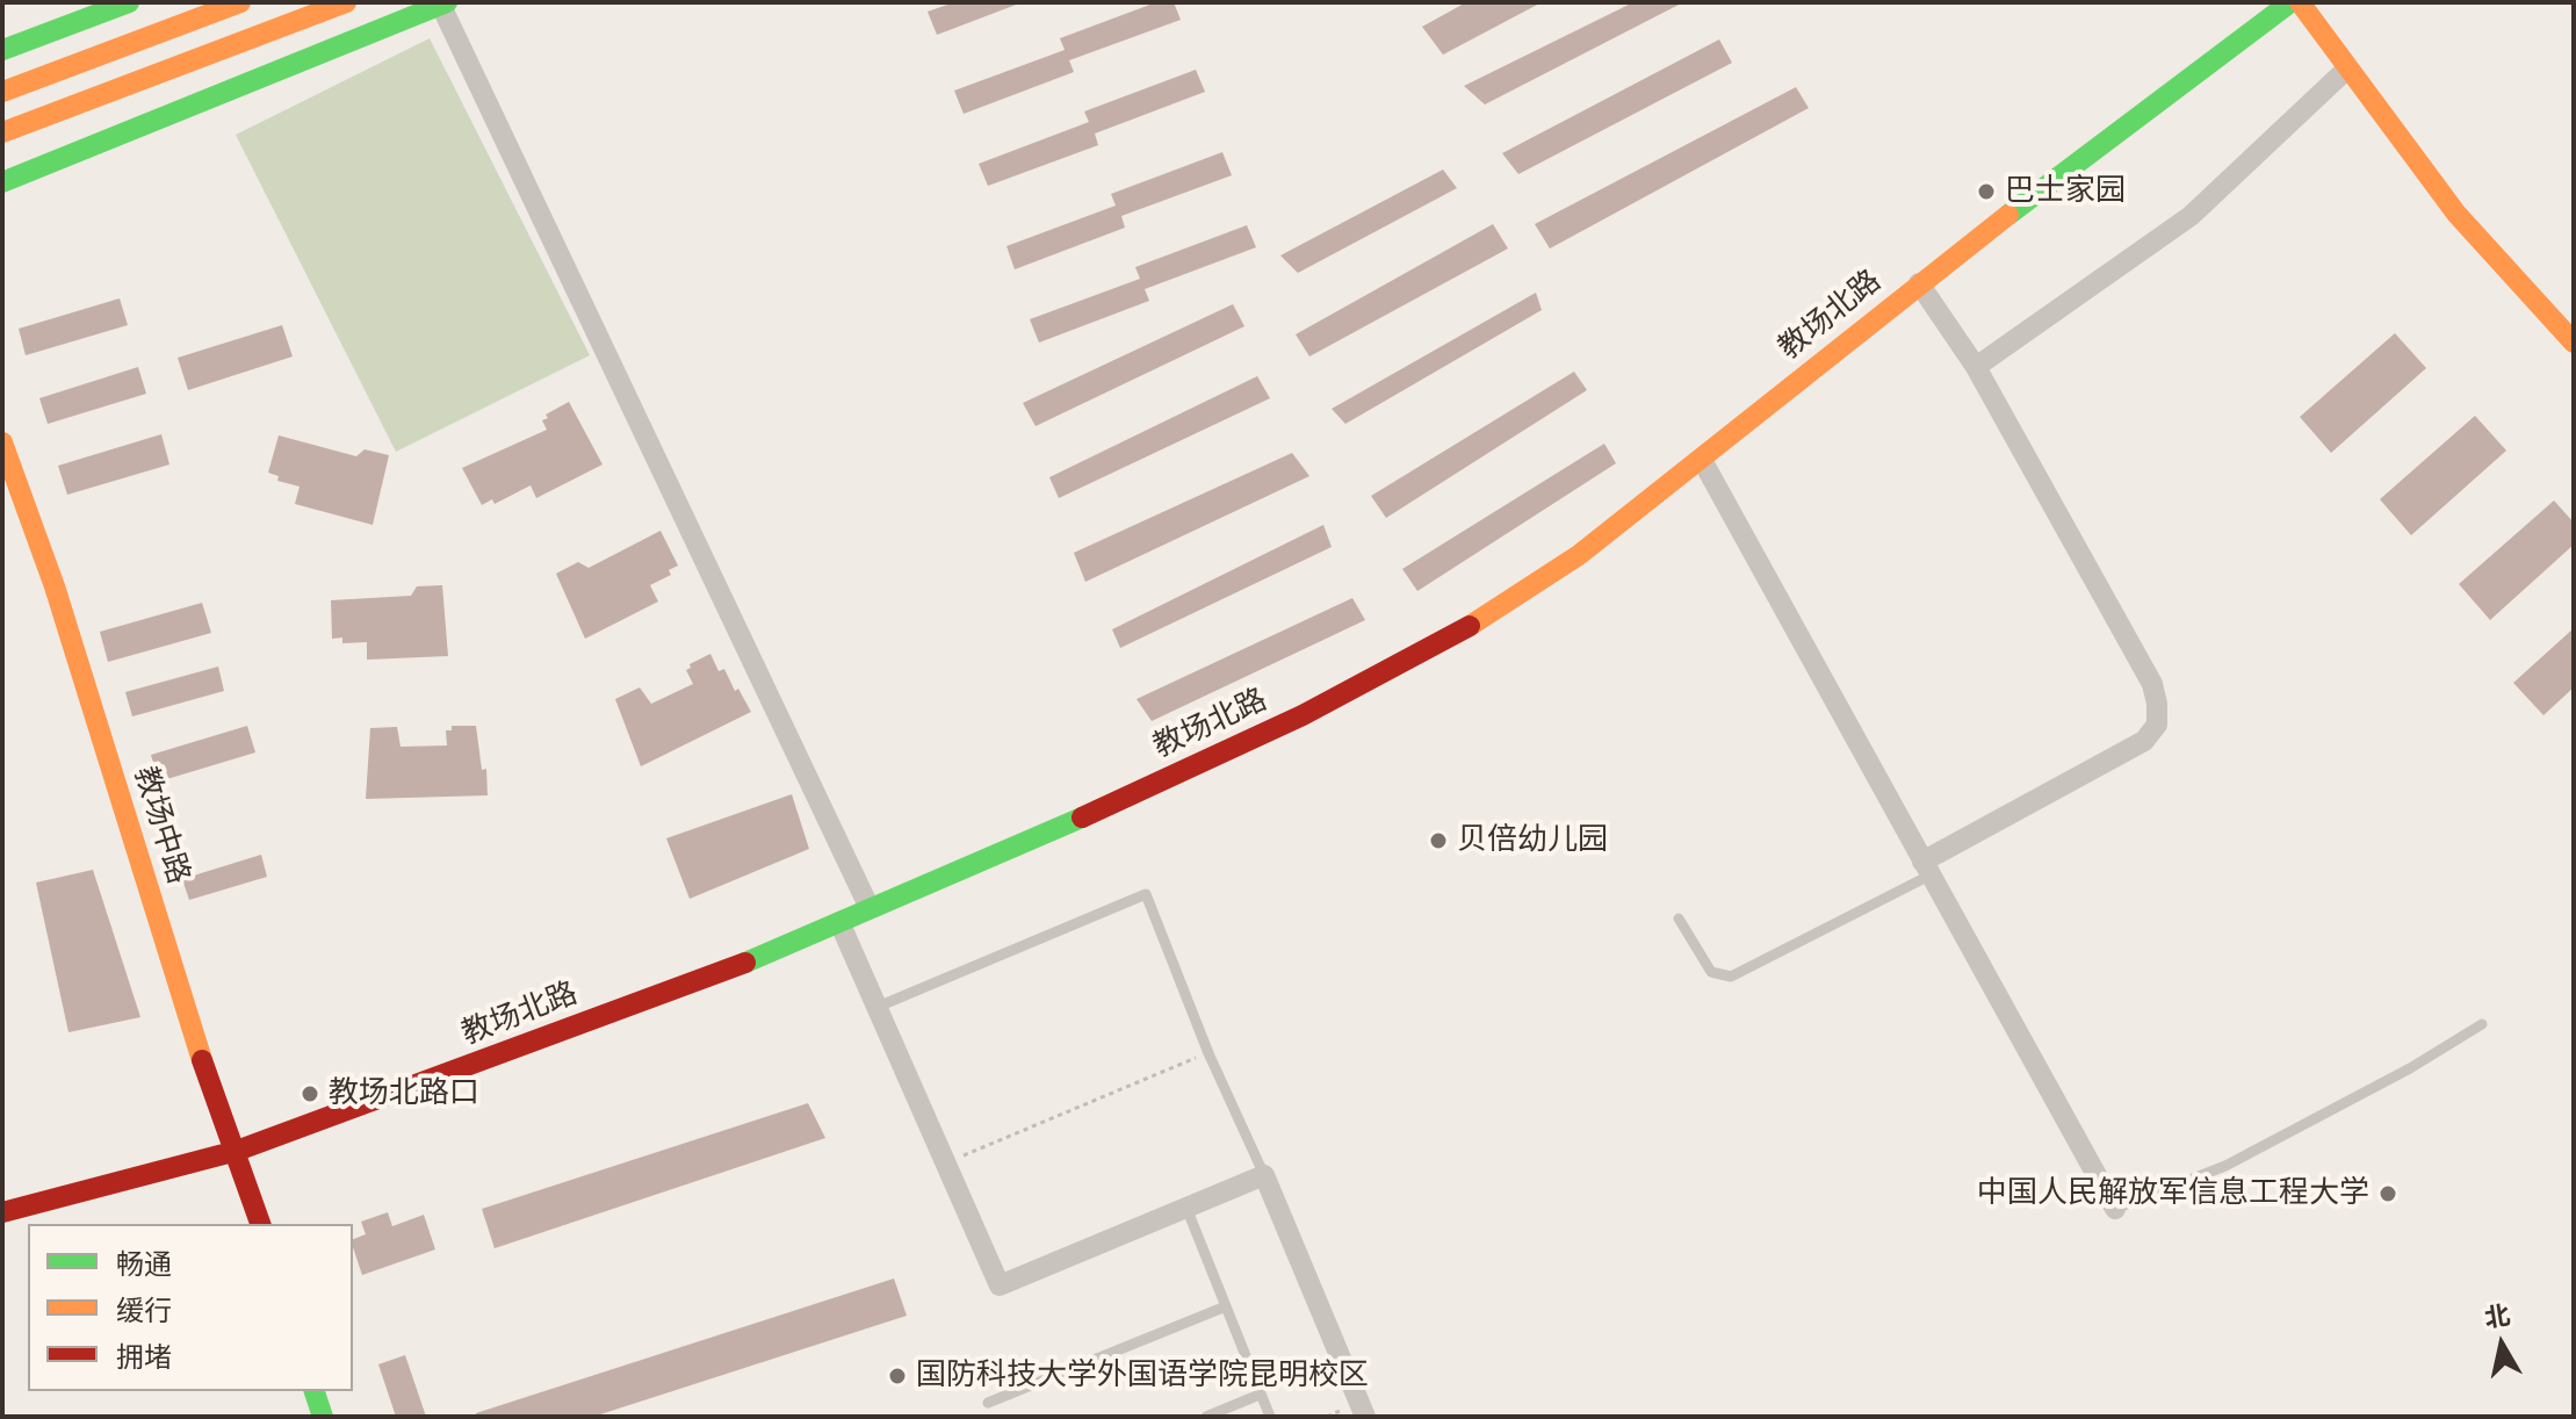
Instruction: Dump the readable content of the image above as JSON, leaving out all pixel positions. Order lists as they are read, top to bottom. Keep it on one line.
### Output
{"streets":{"main road":["教场北路","教场中路"]},"crossings":[["教场北路","教场中路"]],"places":["巴士家园","贝倍幼儿园","教场北路口","中国人民解放军信息工程大学","国防科技大学外国语学院昆明校区"],"legend":["畅通","缓行","拥堵"],"north":"top"}
